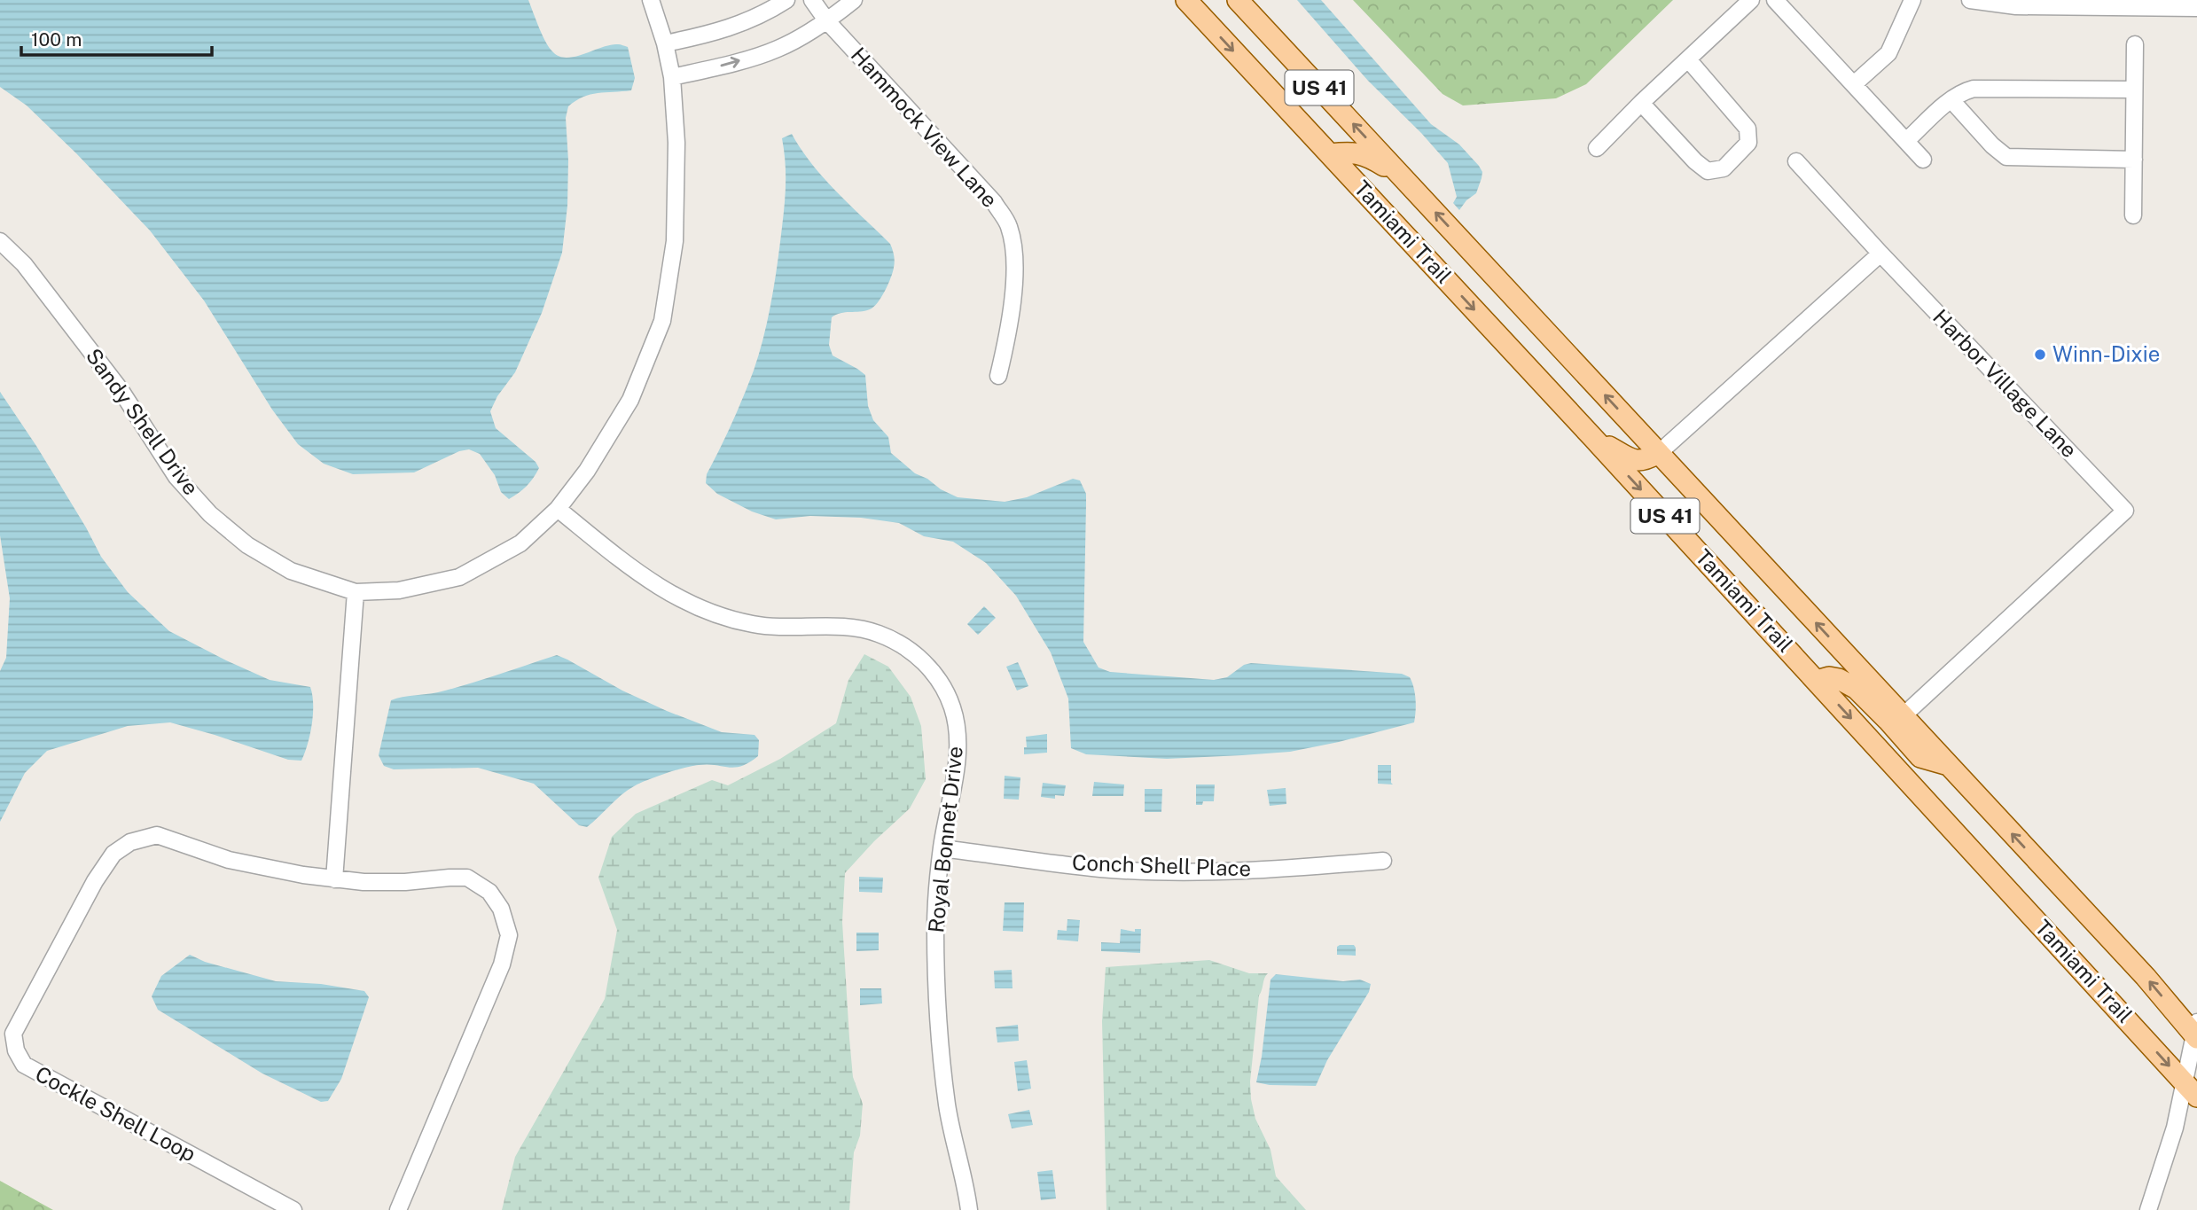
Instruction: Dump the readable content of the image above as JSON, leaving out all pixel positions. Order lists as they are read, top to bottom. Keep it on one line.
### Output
{"streets":{"main road":["US 41","Tamiami Trail"],"street":["Hammock View Lane","Harbor Village Lane","Sandy Shell Drive","Royal Bonnet Drive","Conch Shell Place","Cockle Shell Loop"]},"crossings":[["Tamiami Trail","Harbor Village Lane"],["Sandy Shell Drive","Royal Bonnet Drive"],["Royal Bonnet Drive","Conch Shell Place"]],"places":["Winn-Dixie"],"scale_bar":"100 m"}
